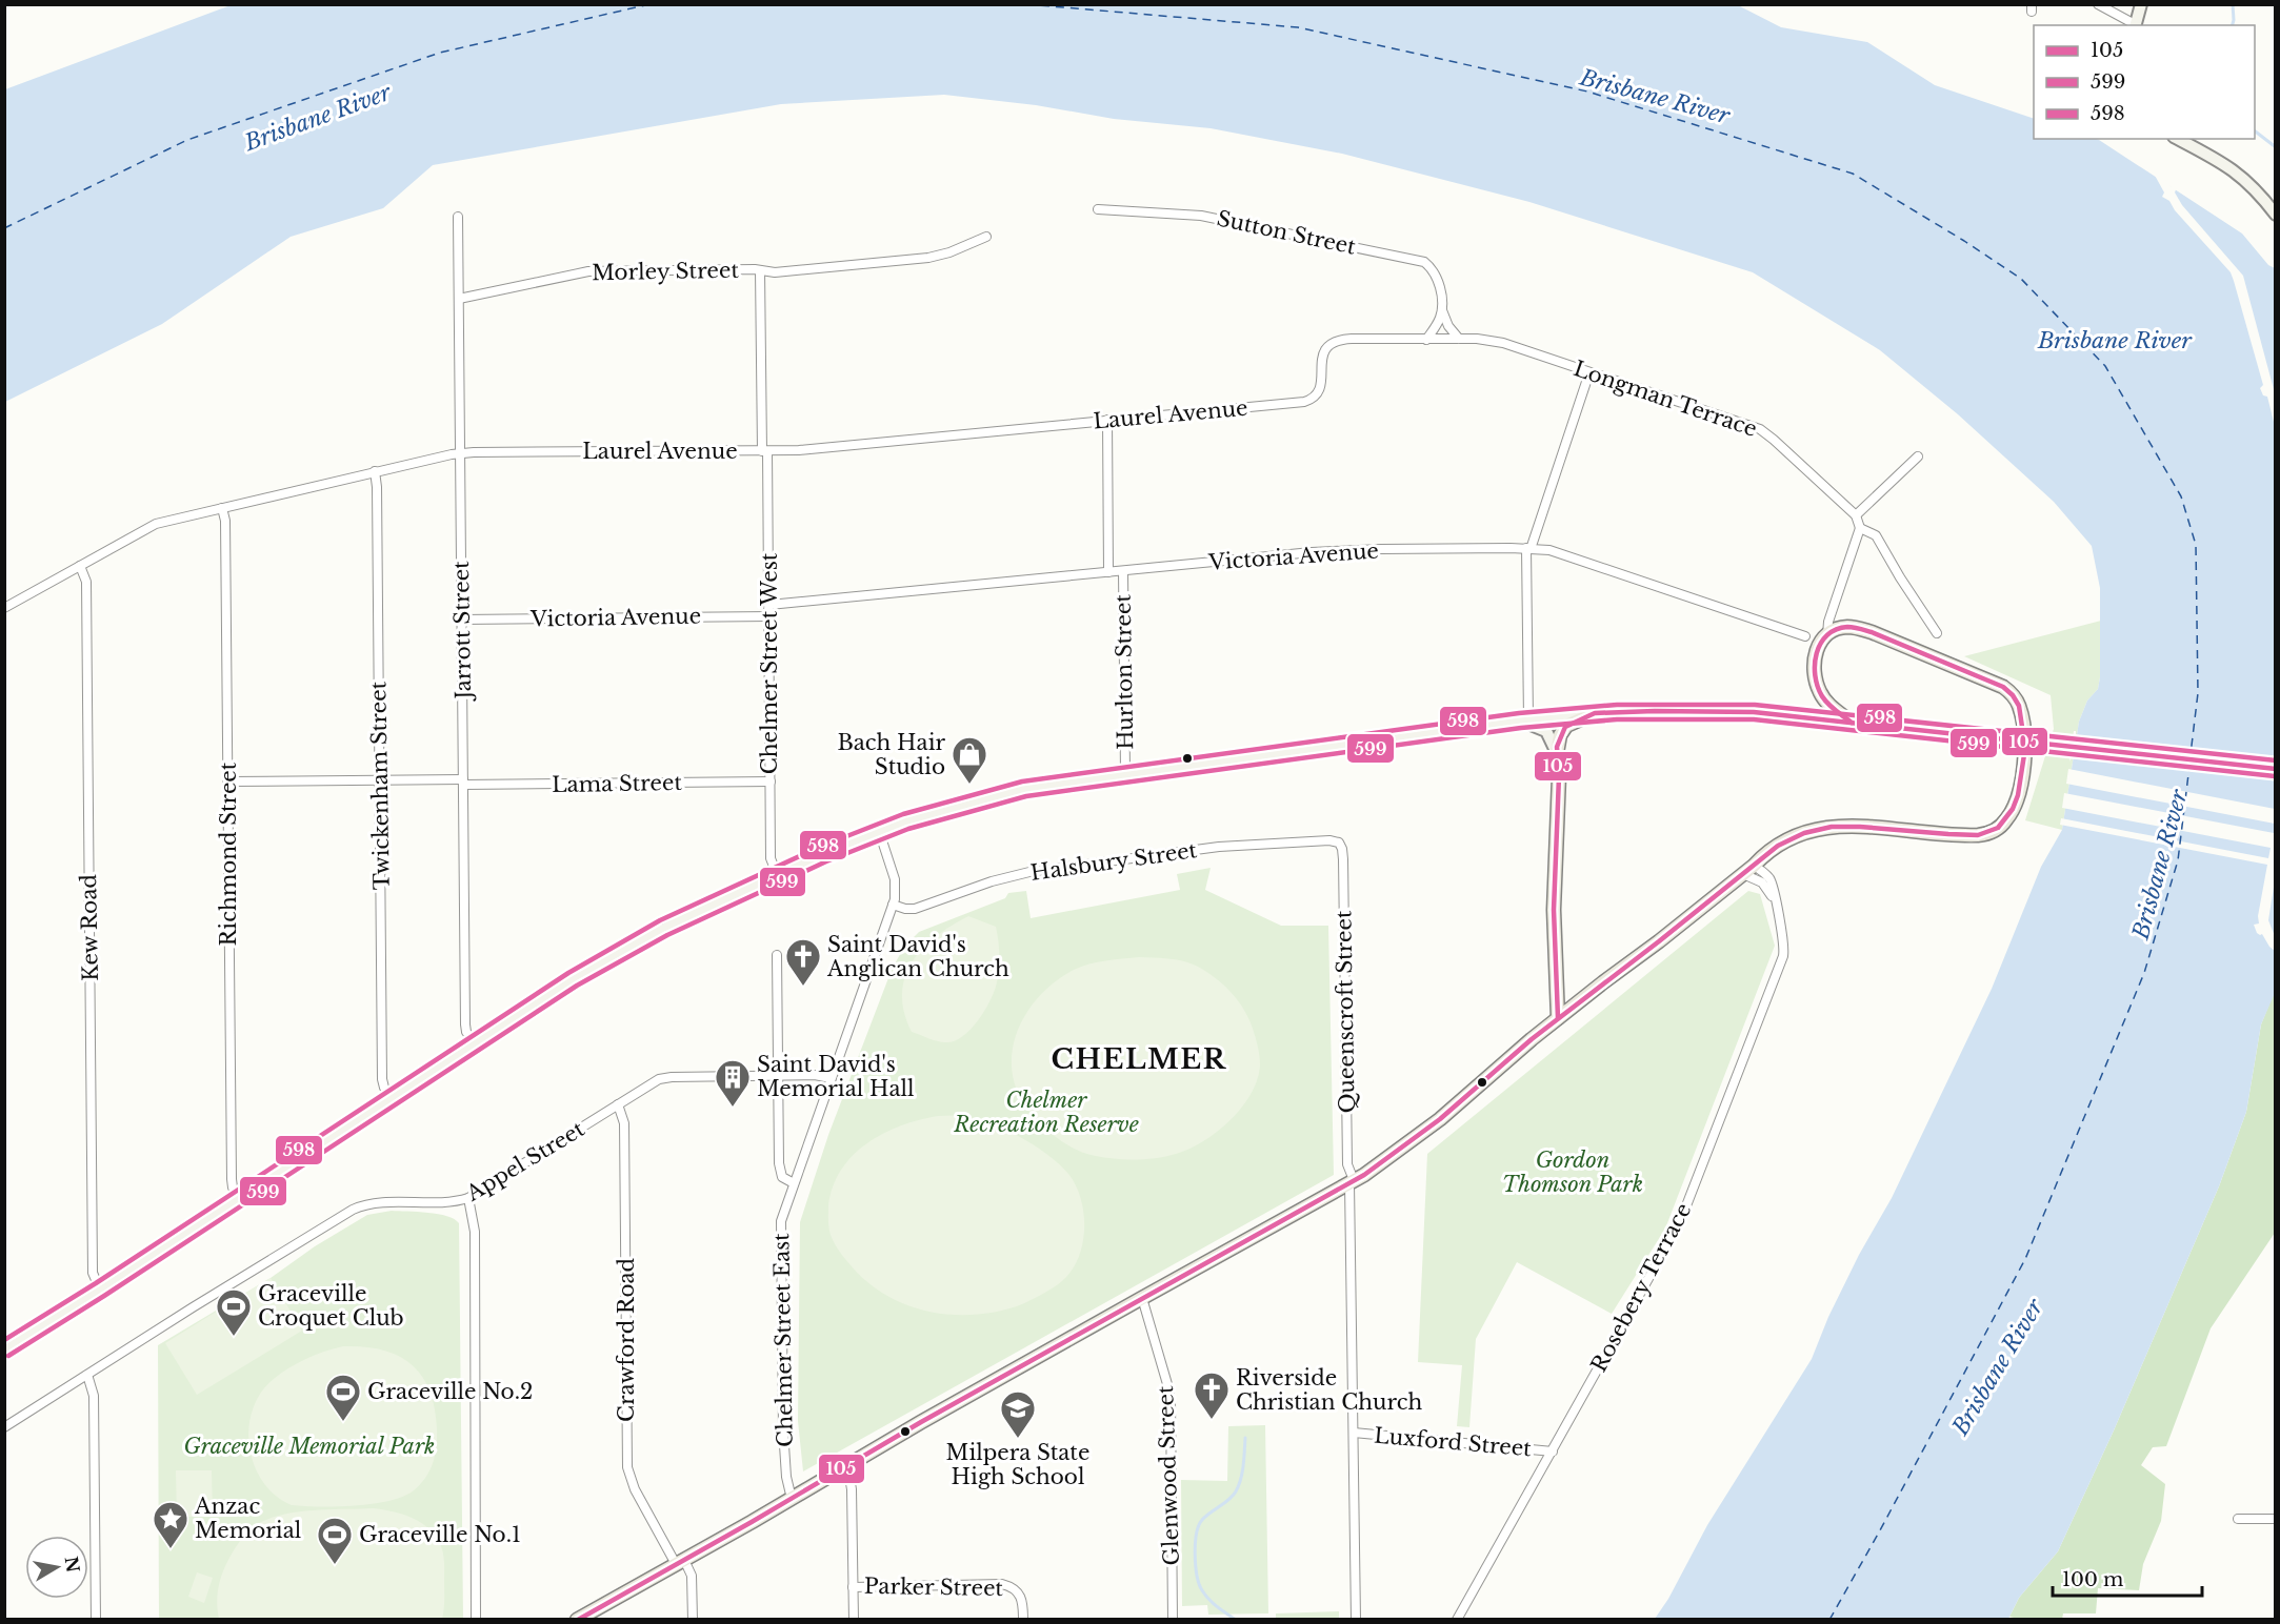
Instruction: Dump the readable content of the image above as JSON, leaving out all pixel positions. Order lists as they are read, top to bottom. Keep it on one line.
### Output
{"streets":{"street":["Sutton Street","Morley Street","Longman Terrace","Laurel Avenue","Victoria Avenue","Jarrott Street","Chelmer Street West","Hurlton Street","Lama Street","Twickenham Street","Richmond Street","Halsbury Street","Kew Road","Queenscroft Street","Appel Street","Rosebery Terrace","Crawford Road","Chelmer Street East","Luxford Street","Glenwood Street","Parker Street"]},"crossings":[["Sutton Street","Longman Terrace"],["Morley Street","Jarrott Street"],["Morley Street","Chelmer Street West"],["Longman Terrace","Laurel Avenue"],["Laurel Avenue","Jarrott Street"],["Laurel Avenue","Chelmer Street West"],["Laurel Avenue","Hurlton Street"],["Laurel Avenue","Twickenham Street"],["Laurel Avenue","Richmond Street"],["Laurel Avenue","Kew Road"],["Victoria Avenue","Jarrott Street"],["Victoria Avenue","Chelmer Street West"],["Victoria Avenue","Hurlton Street"],["Jarrott Street","Lama Street"],["Chelmer Street West","Lama Street"],["Lama Street","Twickenham Street"],["Lama Street","Richmond Street"],["Halsbury Street","Queenscroft Street"],["Halsbury Street","Chelmer Street East"],["Queenscroft Street","Luxford Street"],["Appel Street","Crawford Road"],["Appel Street","Chelmer Street East"],["Rosebery Terrace","Luxford Street"]],"districts":["CHELMER"],"water":["Brisbane River"],"parks":["Chelmer Recreation Reserve","Gordon Thomson Park","Graceville Memorial Park"],"places":{"shop":["Bach Hair Studio"],"church":["Saint David's Anglican Church","Riverside Christian Church"],"building":["Saint David's Memorial Hall"],"sports":["Graceville Croquet Club","Graceville No.2","Graceville No.1"],"school or university":["Milpera State High School"],"place":["Anzac Memorial"]},"lines":["transit line 105","transit line 598","transit line 599"],"legend":["105","599","598"],"scale_bar":"100 m","north":"right"}
